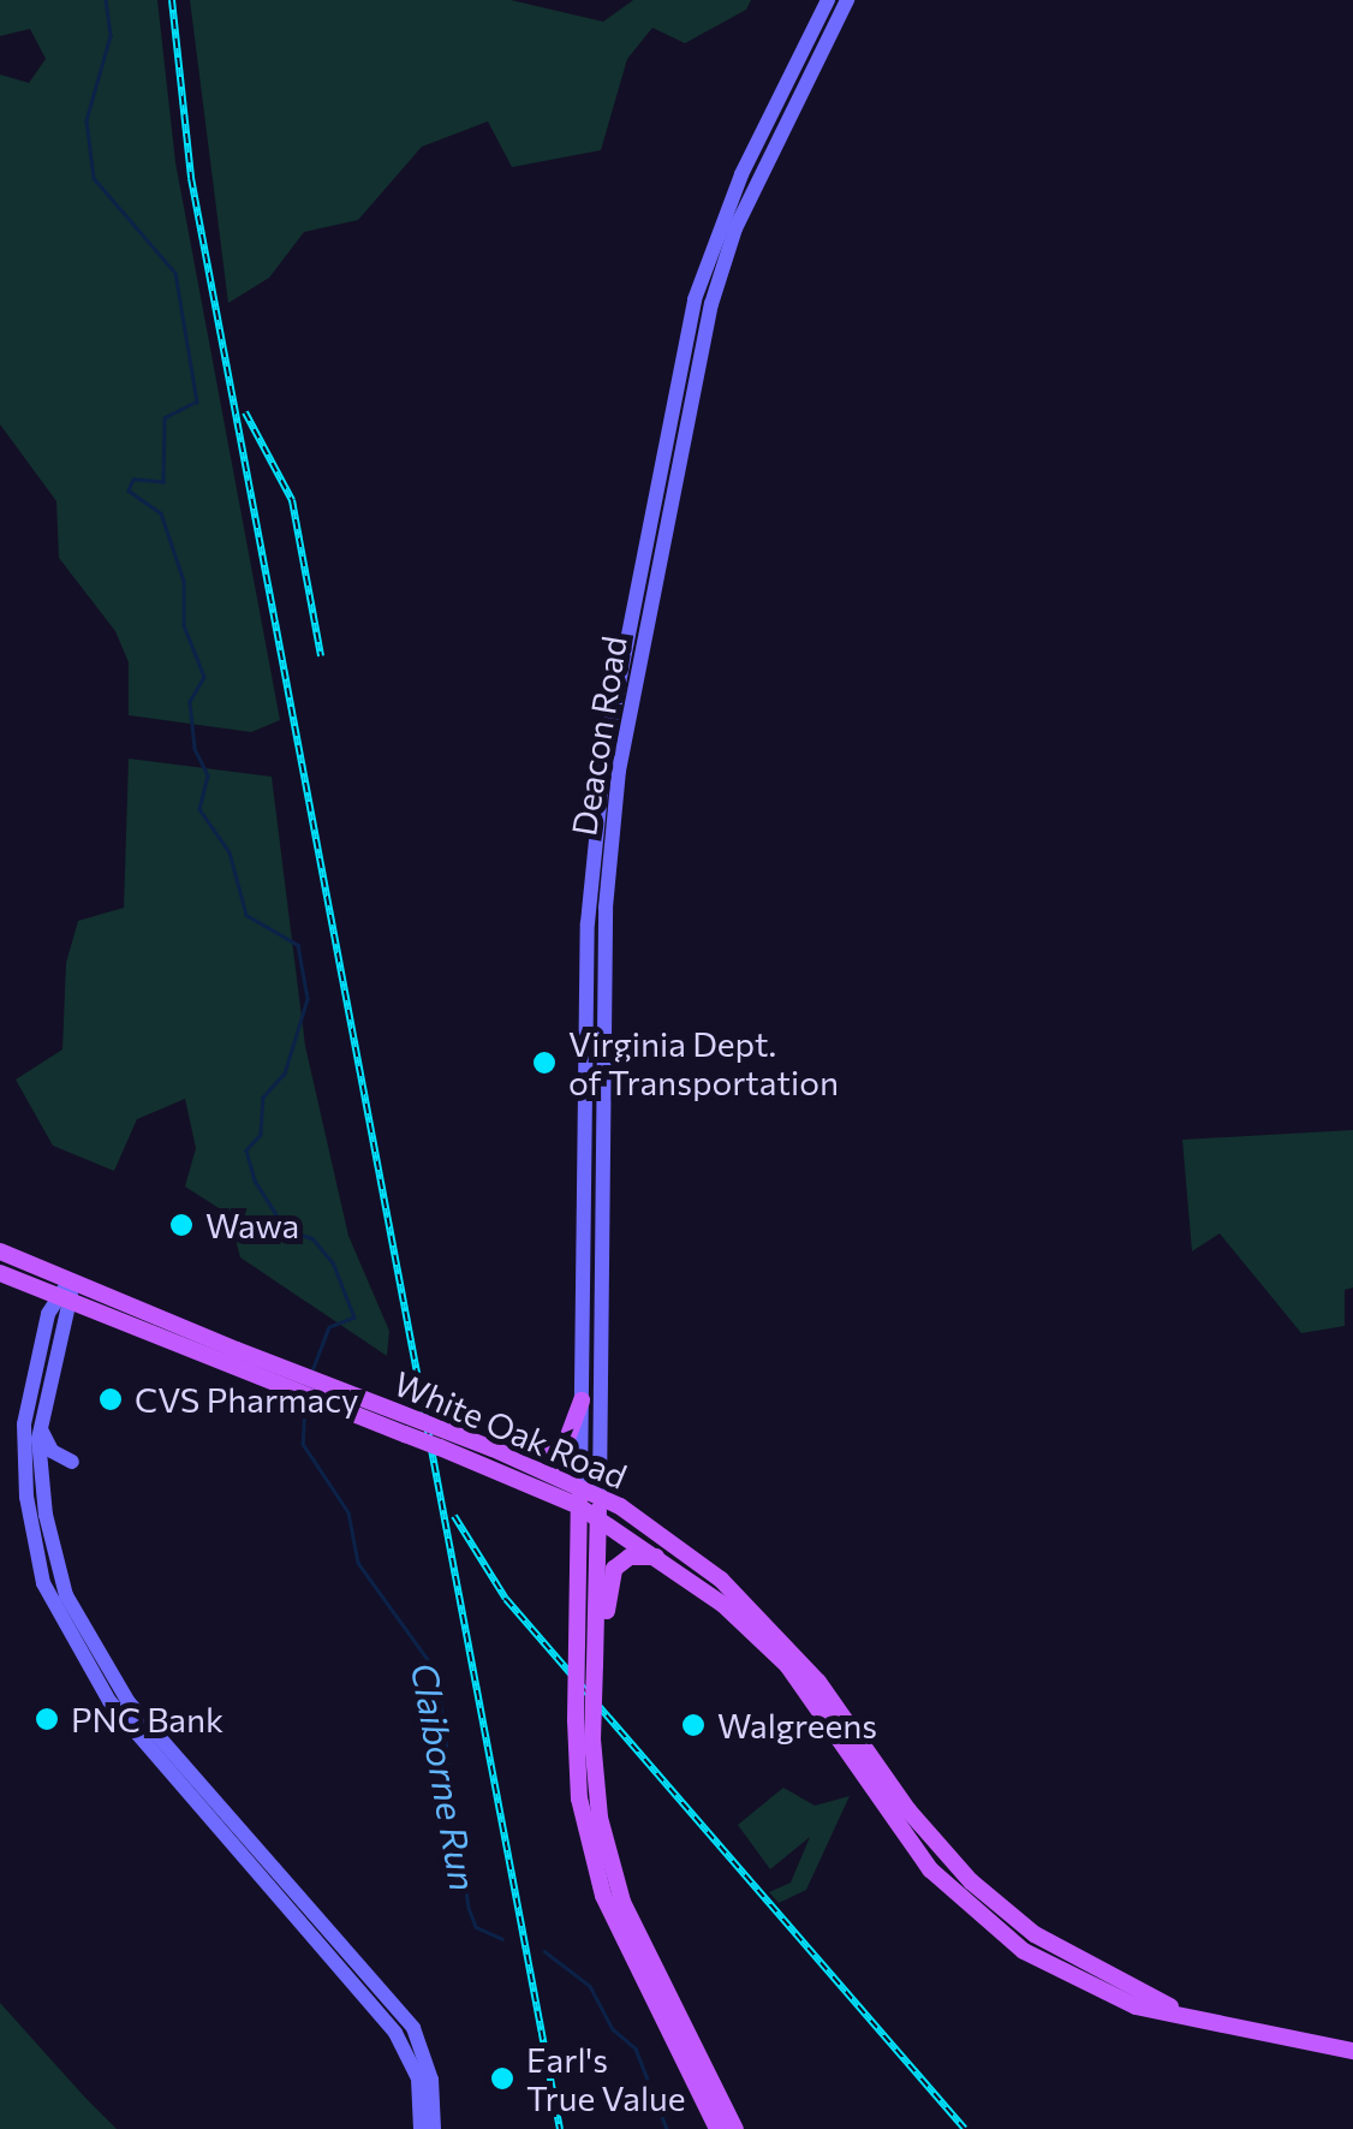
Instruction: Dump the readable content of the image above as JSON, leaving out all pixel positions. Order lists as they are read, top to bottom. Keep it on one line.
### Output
{"streets":{"main road":["Deacon Road","White Oak Road"]},"crossings":[["Deacon Road","White Oak Road"]],"water":["Claiborne Run"],"places":["Virginia Dept. of Transportation","Wawa","CVS Pharmacy","PNC Bank","Walgreens","Earl's True Value"]}
